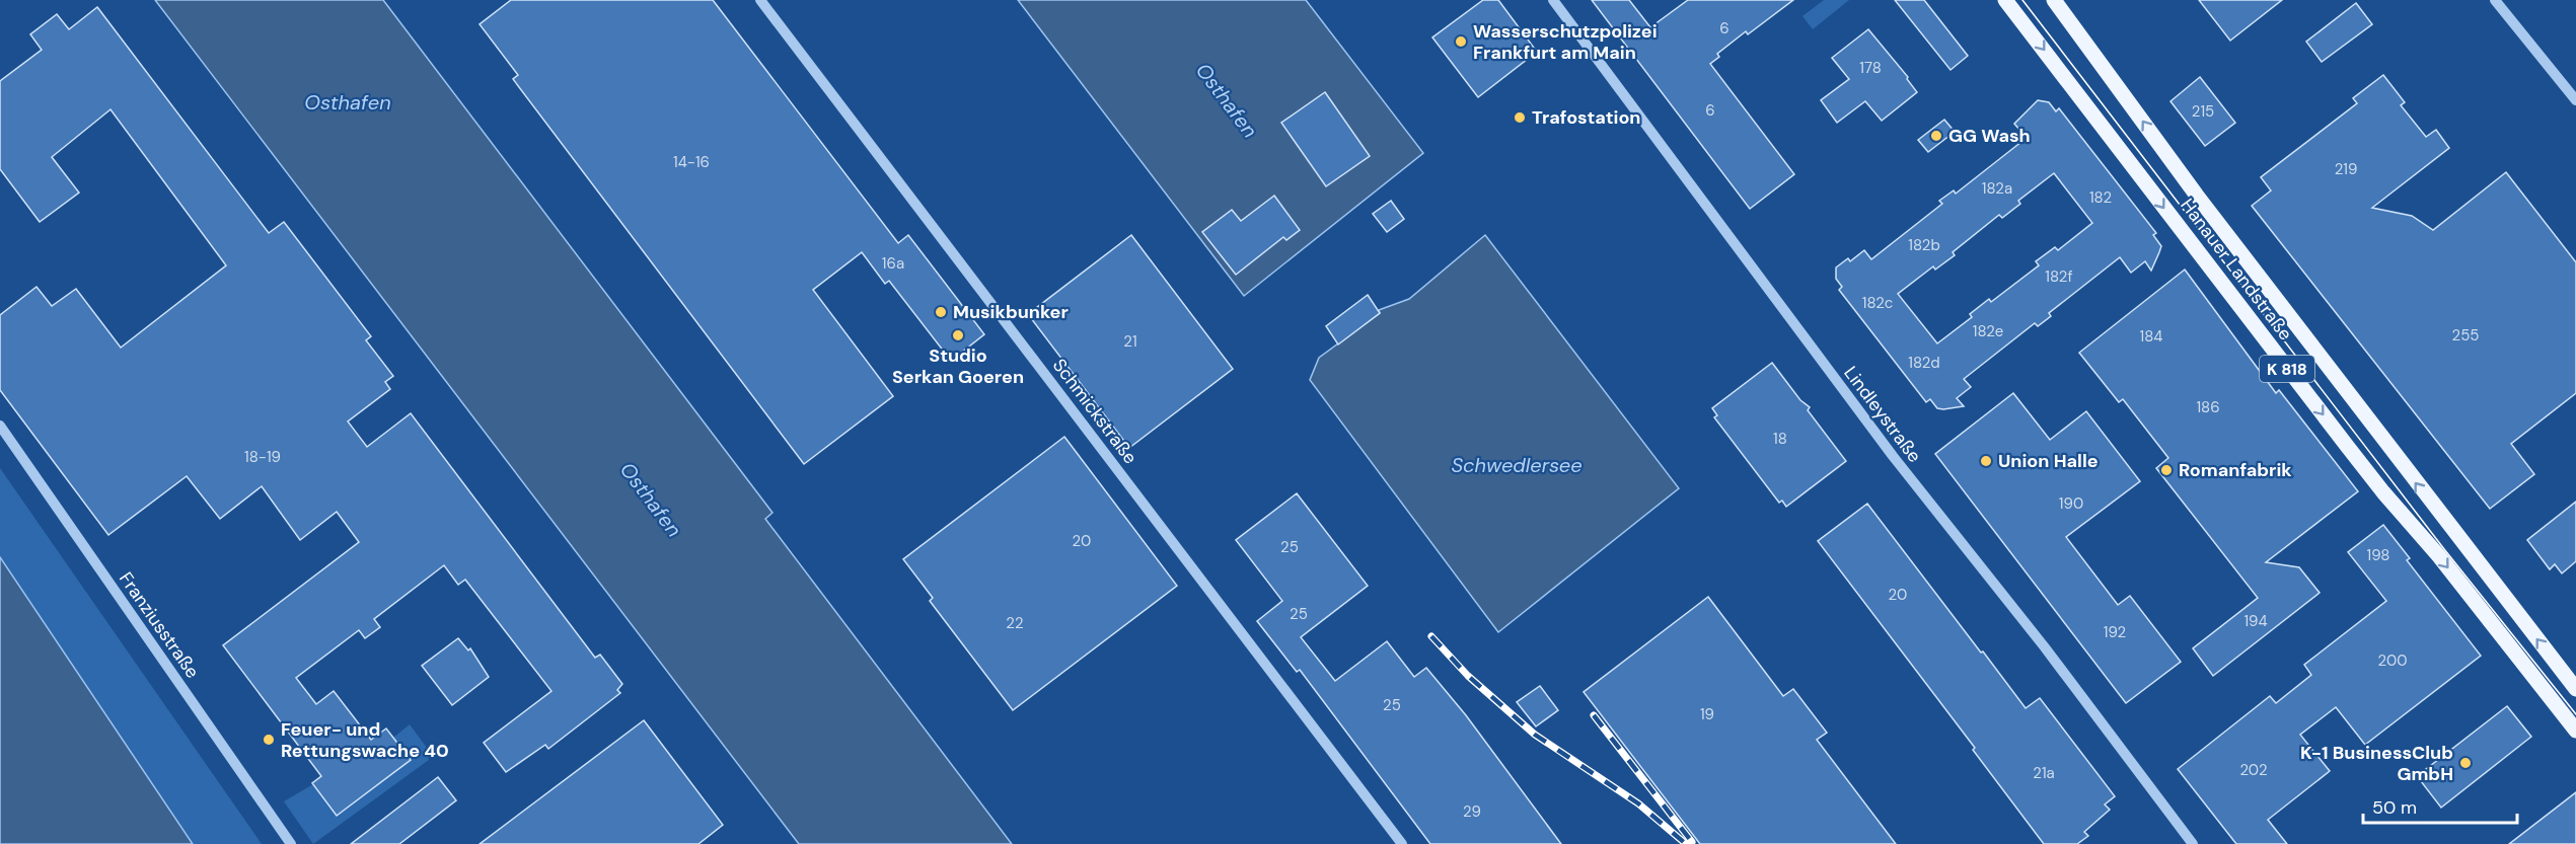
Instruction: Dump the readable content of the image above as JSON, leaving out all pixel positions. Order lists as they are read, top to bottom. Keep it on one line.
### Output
{"streets":{"main road":["Hanauer Landstraße","K 818"],"street":["Schmickstraße","Lindleystraße","Franziusstraße"]},"water":["Osthafen","Schwedlersee"],"places":["Wasserschutzpolizei Frankfurt am Main","Trafostation","GG Wash","Musikbunker","Studio Serkan Goeren","Union Halle","Romanfabrik","Feuer- und Rettungswache 40","K-1 BusinessClub GmbH"],"house_numbers":["6","178","6","215","14-16","219","182a","182","182b","16a","182f","182c","182e","255","184","21","182d","186","18","18-19","190","20","25","198","20","25","194","22","192","200","25","19","202","21a","29"],"scale_bar":"50 m"}
